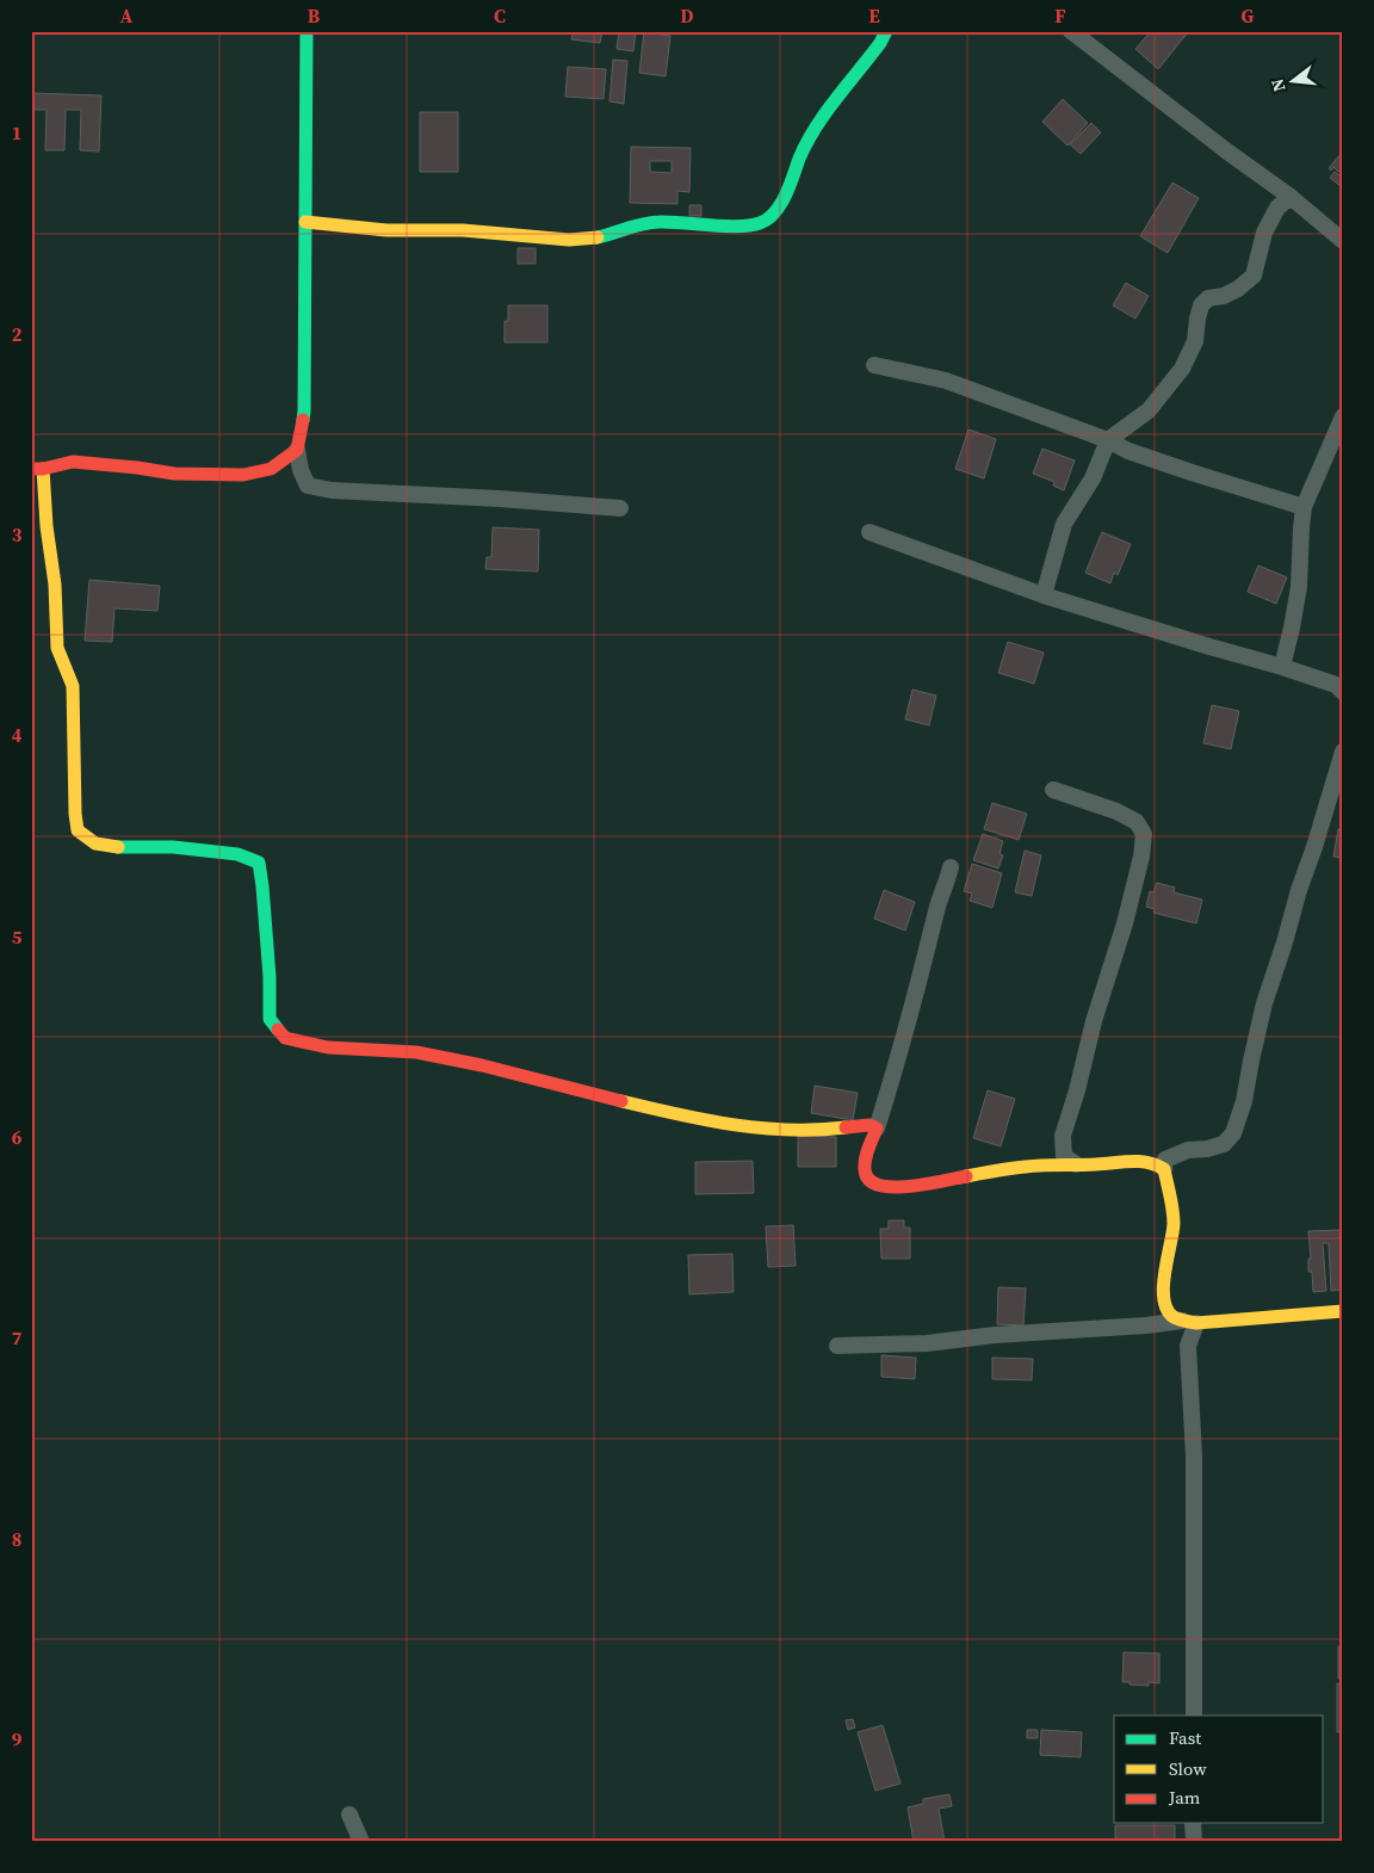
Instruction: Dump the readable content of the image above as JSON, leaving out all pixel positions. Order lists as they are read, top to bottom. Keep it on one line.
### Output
{"legend":["Fast","Slow","Jam"],"north":"left","grid":{"columns":["A","B","C","D","E","F","G"],"rows":["1","2","3","4","5","6","7","8","9"]}}
